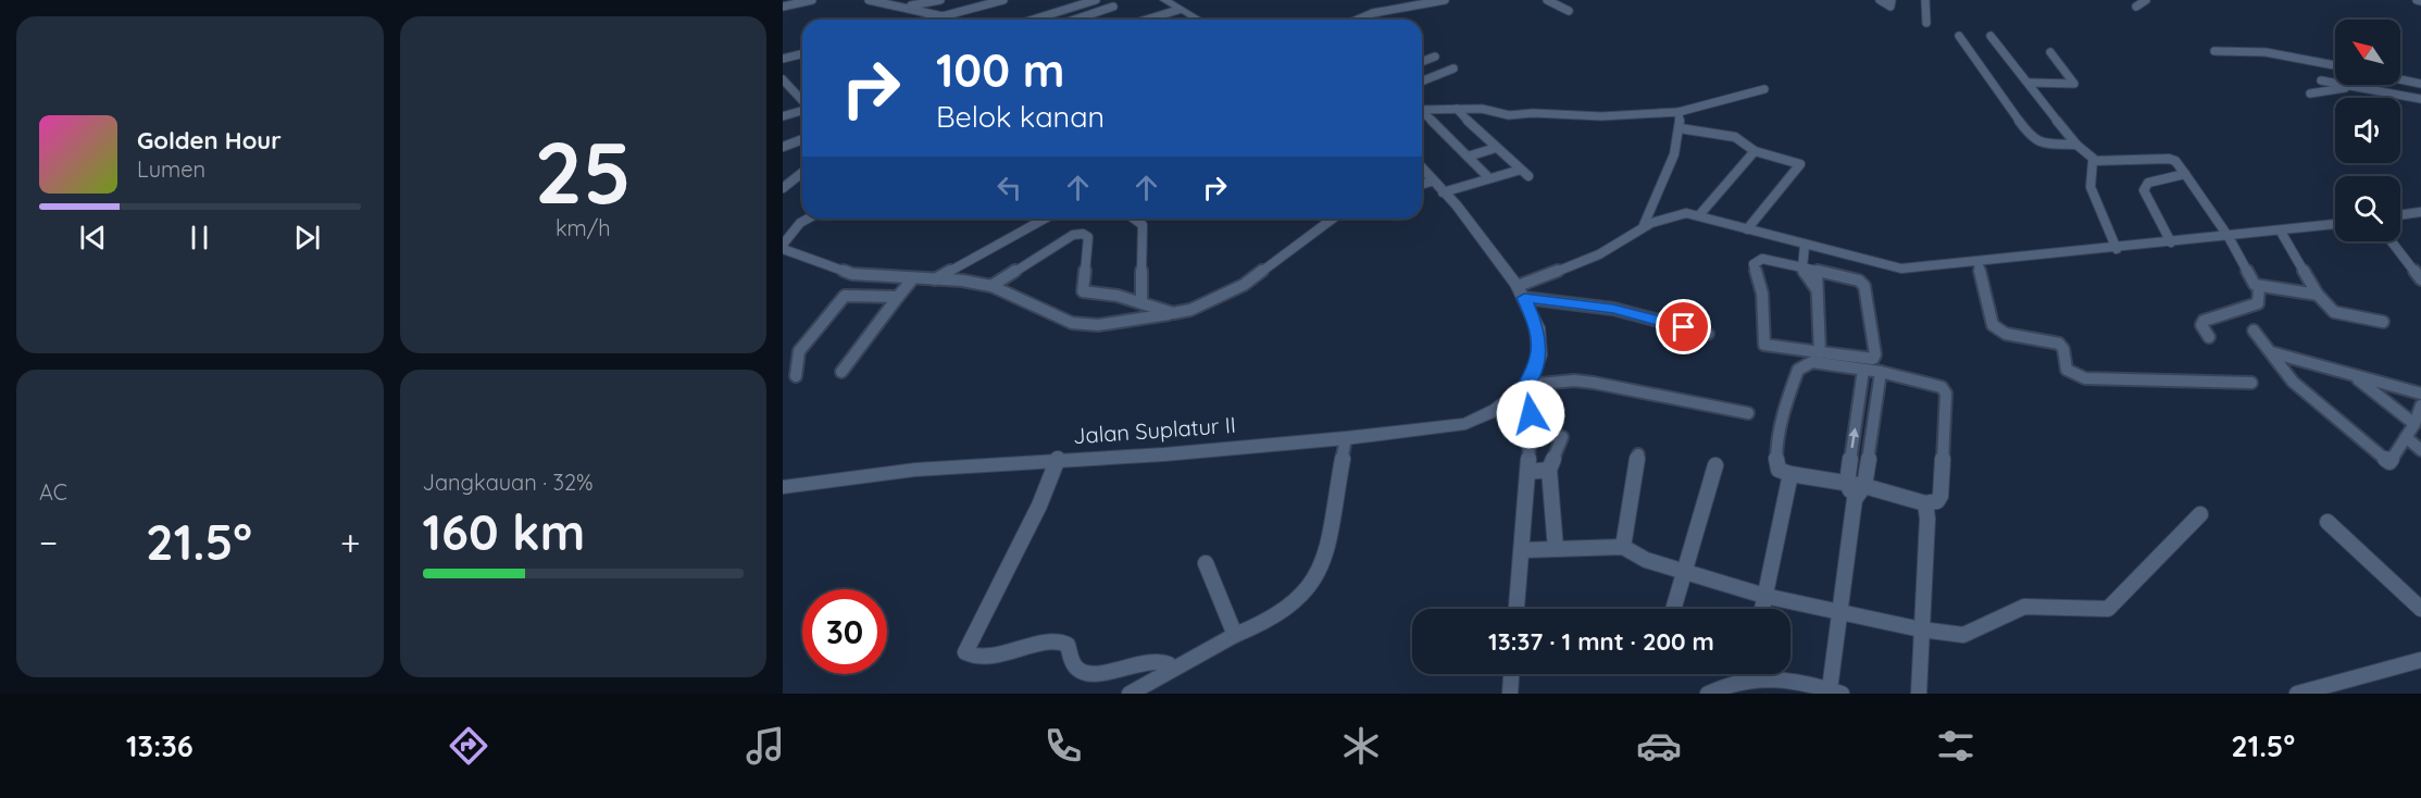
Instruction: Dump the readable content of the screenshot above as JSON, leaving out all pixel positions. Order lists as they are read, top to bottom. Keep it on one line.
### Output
{"streets":{"street":["Jalan Suplatur II"]},"north":"top left","page":{"tile":[["25","km/h"],"AC",["Jangkauan · 32%","160 km"]],"turn":["100 m","Belok kanan"],"song":["Golden Hour","Lumen"],"heat":["−","21.5°","+"],"limit":"30","trip":"13:37 · 1 mnt · 200 m","tabs":["13:36","21.5°"]}}
